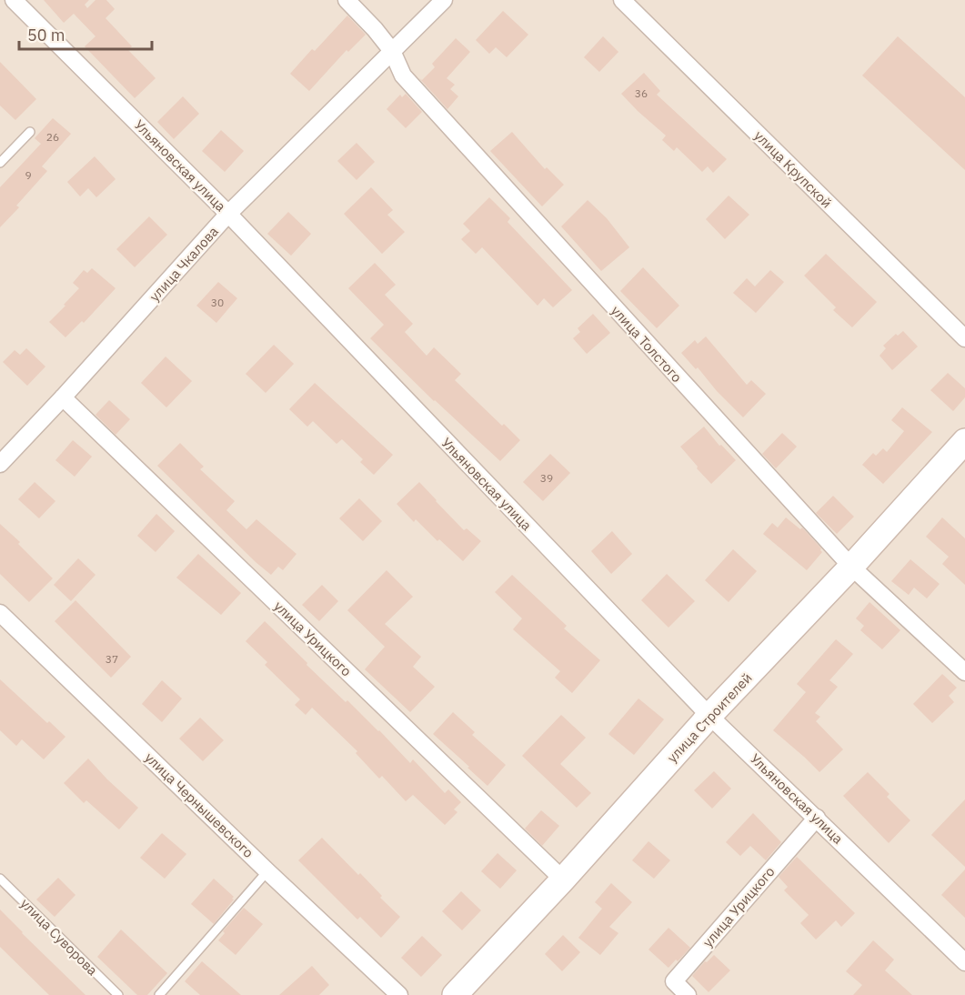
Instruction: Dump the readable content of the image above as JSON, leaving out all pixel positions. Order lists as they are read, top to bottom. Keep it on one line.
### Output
{"streets":{"street":["Ульяновская улица","улица Крупской","улица Чкалова","улица Толстого","улица Урицкого","улица Строителей","улица Чернышевского"],"lane":["улица Суворова"]},"crossings":[["Ульяновская улица","улица Чкалова"],["Ульяновская улица","улица Урицкого"],["Ульяновская улица","улица Строителей"],["улица Чкалова","улица Толстого"],["улица Чкалова","улица Урицкого"],["улица Толстого","улица Строителей"],["улица Урицкого","улица Строителей"]],"house_numbers":["36","26","9","30","39","37"],"scale_bar":"50 m"}
